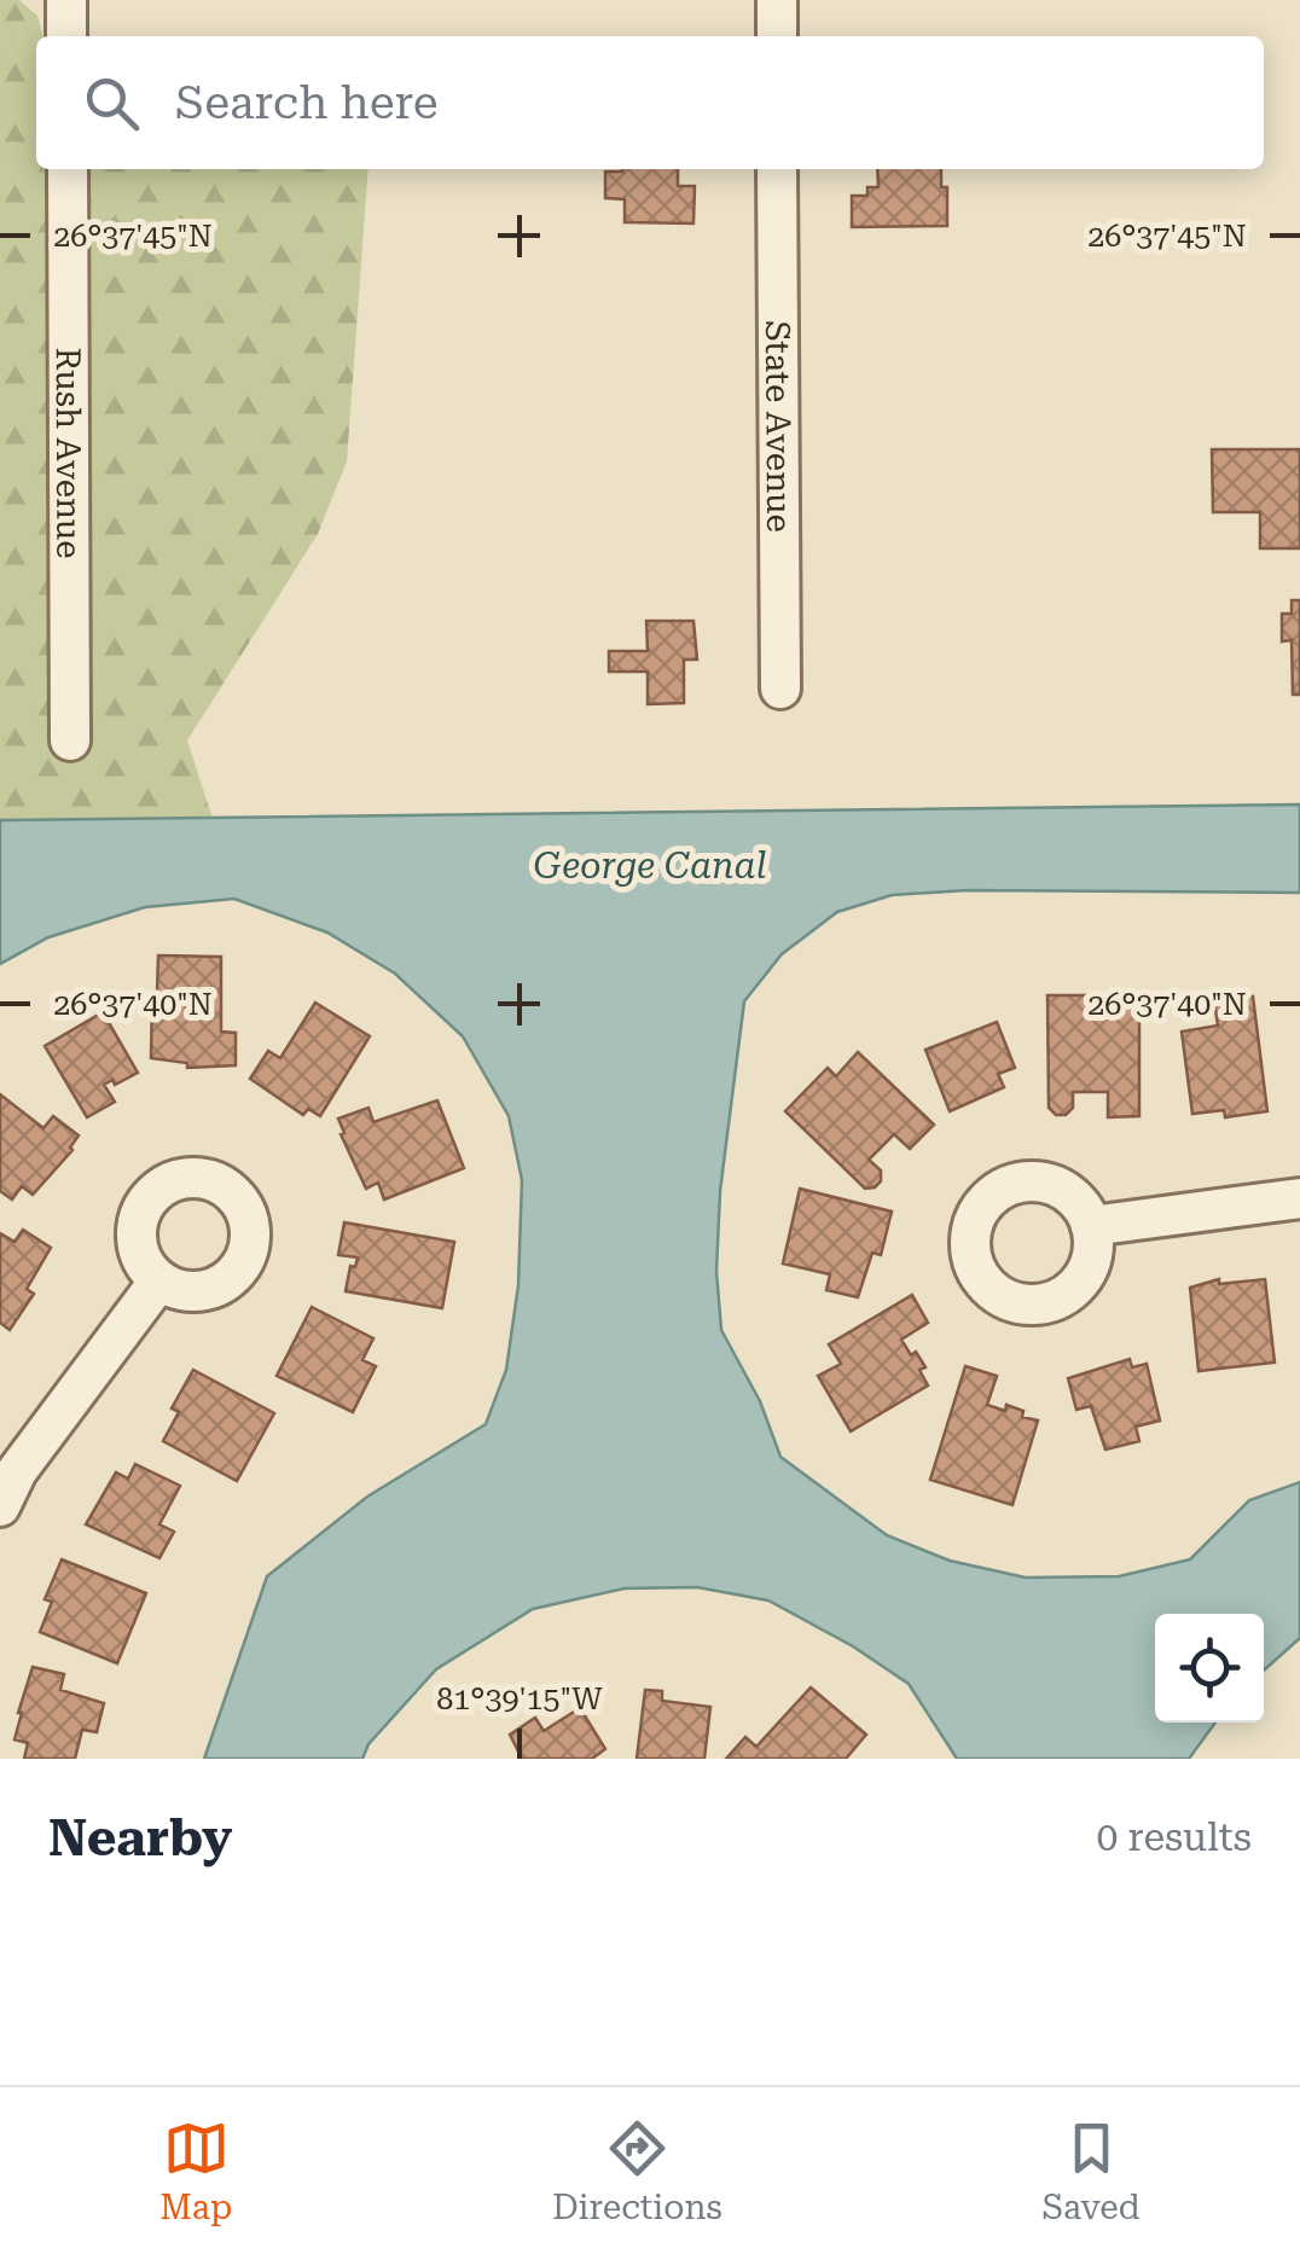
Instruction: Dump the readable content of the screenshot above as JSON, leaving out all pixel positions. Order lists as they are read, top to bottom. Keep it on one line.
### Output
{"streets":{"street":["State Avenue","Rush Avenue"]},"water":["George Canal"],"page":{"search":"Search here","heading":["Nearby","0 results"],"nav":["Map","Directions","Saved"]},"coordinates":["26°37'45\"N","26°37'40\"N","81°39'15\"W"]}
